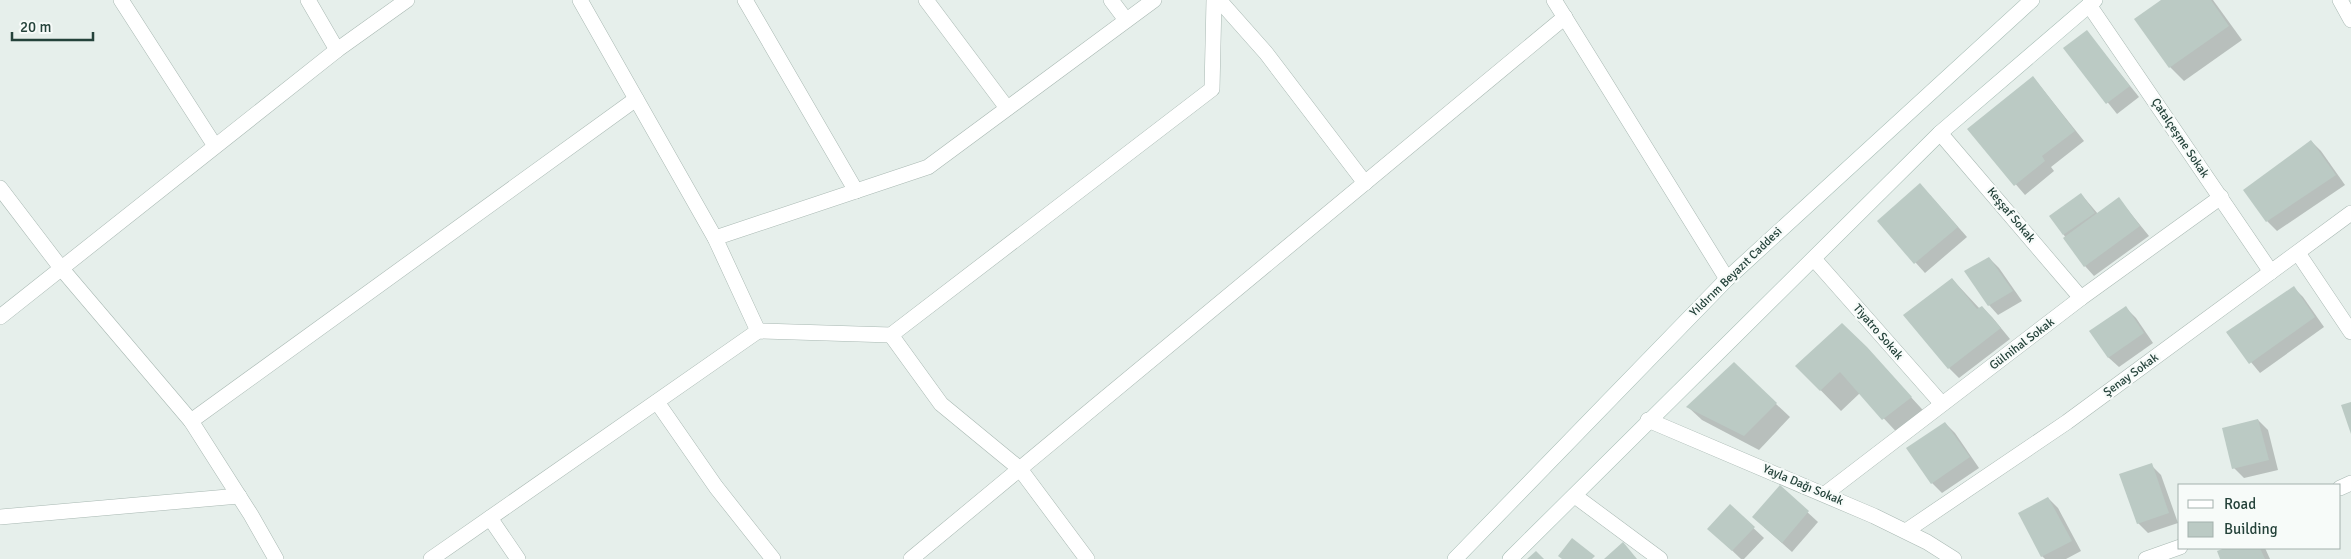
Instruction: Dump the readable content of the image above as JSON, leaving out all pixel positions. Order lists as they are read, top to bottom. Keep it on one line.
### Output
{"streets":{"street":["Çatalçeşme Sokak","Keşşaf Sokak","Yıldırım Beyazıt Caddesi","Tiyatro Sokak","Gülnihal Sokak","Şenay Sokak","Yayla Dağı Sokak"]},"crossings":[["Çatalçeşme Sokak","Gülnihal Sokak"],["Çatalçeşme Sokak","Şenay Sokak"],["Keşşaf Sokak","Gülnihal Sokak"],["Tiyatro Sokak","Gülnihal Sokak"],["Gülnihal Sokak","Yayla Dağı Sokak"],["Şenay Sokak","Yayla Dağı Sokak"]],"legend":["Road","Building"],"scale_bar":"20 m"}
